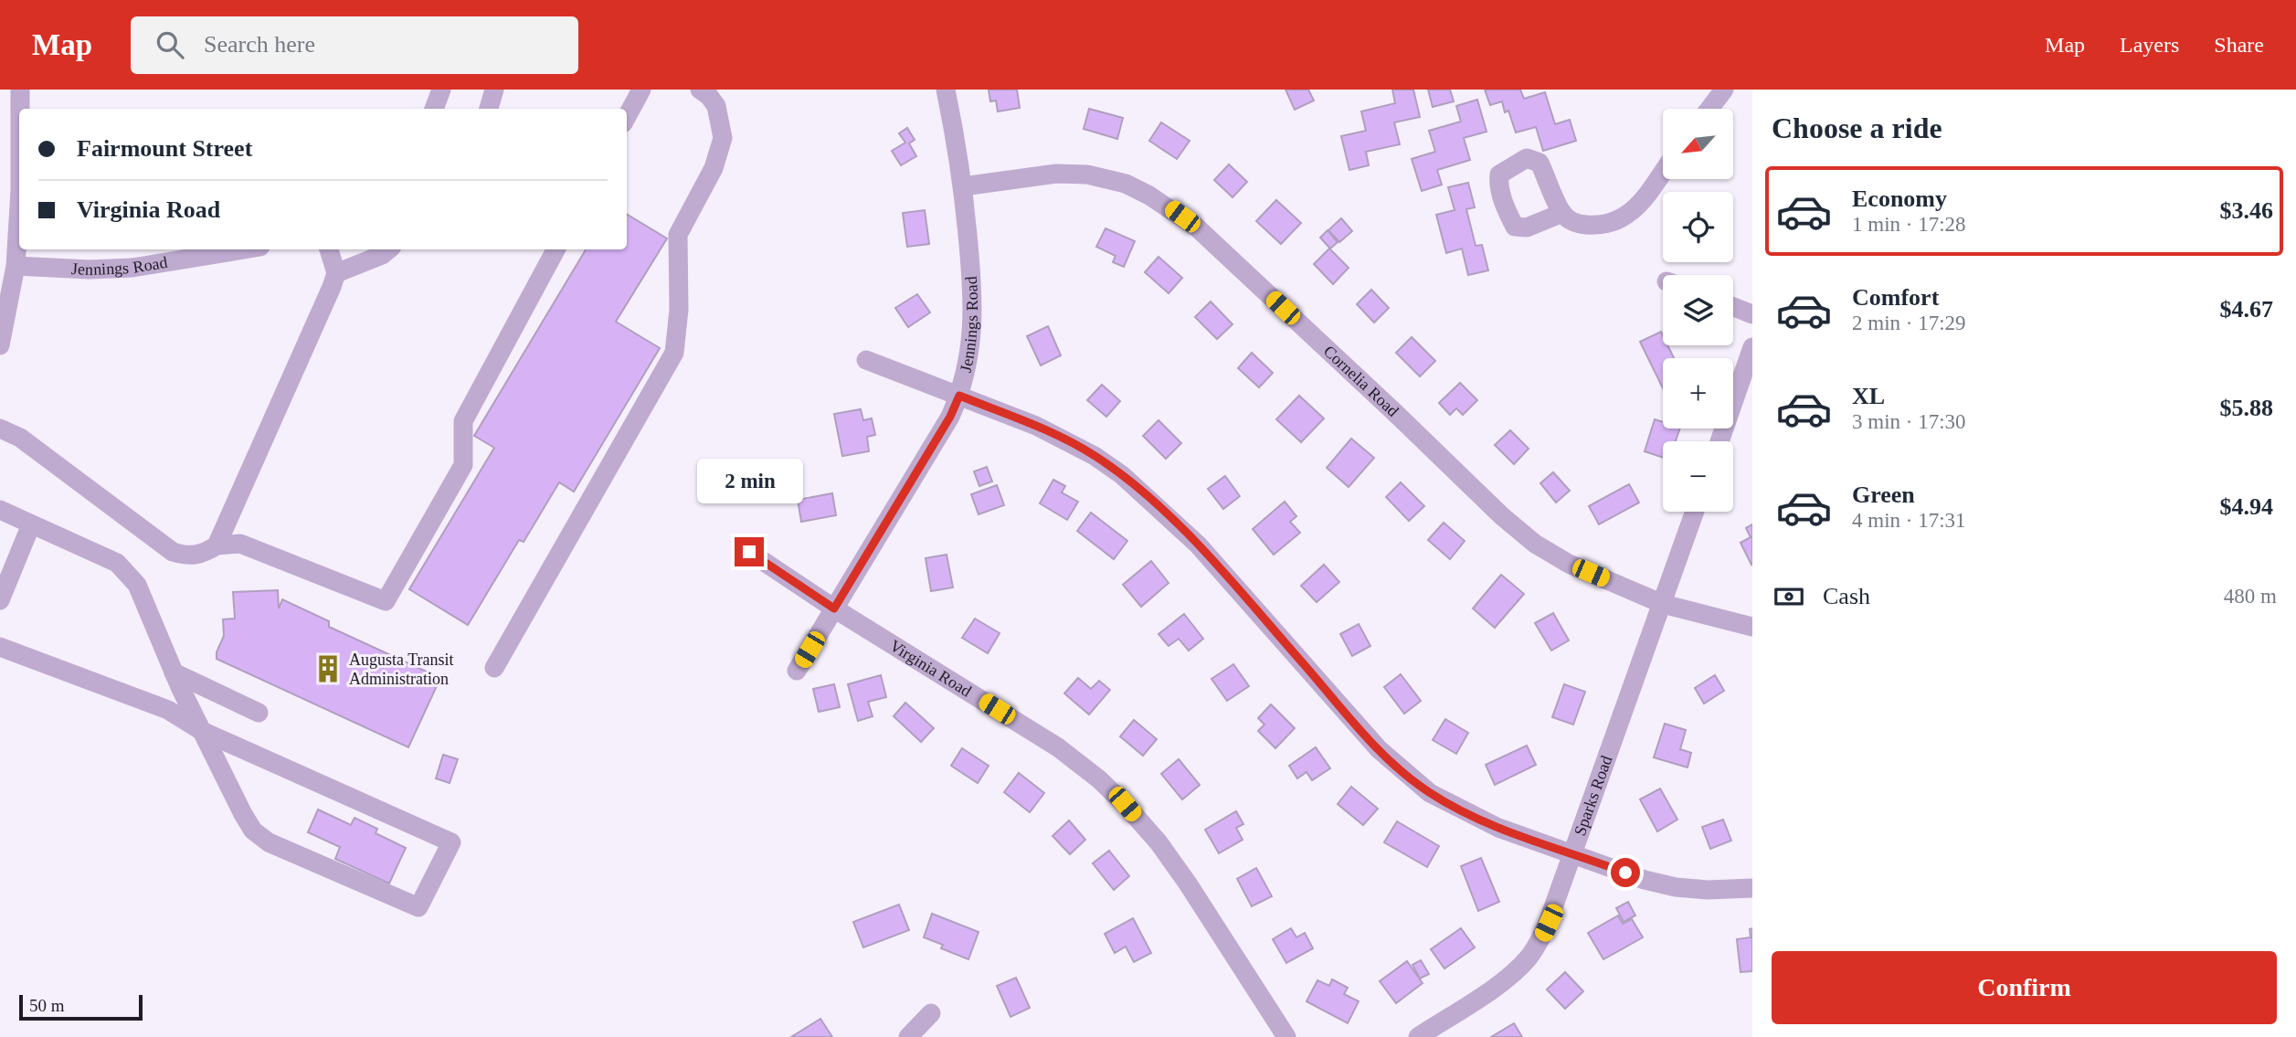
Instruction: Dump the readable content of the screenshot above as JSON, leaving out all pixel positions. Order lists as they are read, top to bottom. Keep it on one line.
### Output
{"streets":{"street":["Jennings Road","Cornelia Road","Virginia Road","Sparks Road"]},"crossings":[["Jennings Road","Cornelia Road"],["Jennings Road","Virginia Road"],["Cornelia Road","Sparks Road"]],"places":{"building":["Augusta Transit Administration"]},"scale_bar":"50 m","north":"bottom left","page":{"header":"Map","search":"Search here","nav":["Map","Layers","Share"],"heading":"Choose a ride","map_buttons":["+","−"],"banner":["Fairmount Street","Virginia Road"],"list":[{"name":"Economy","note":"1 min · 17:28","value":"$3.46"},{"name":"Comfort","note":"2 min · 17:29","value":"$4.67"},{"name":"XL","note":"3 min · 17:30","value":"$5.88"},{"name":"Green","note":"4 min · 17:31","value":"$4.94"}],"bubble":"2 min","pay":["Cash","480 m"],"buttons":"Confirm","scale":"50 m"}}
